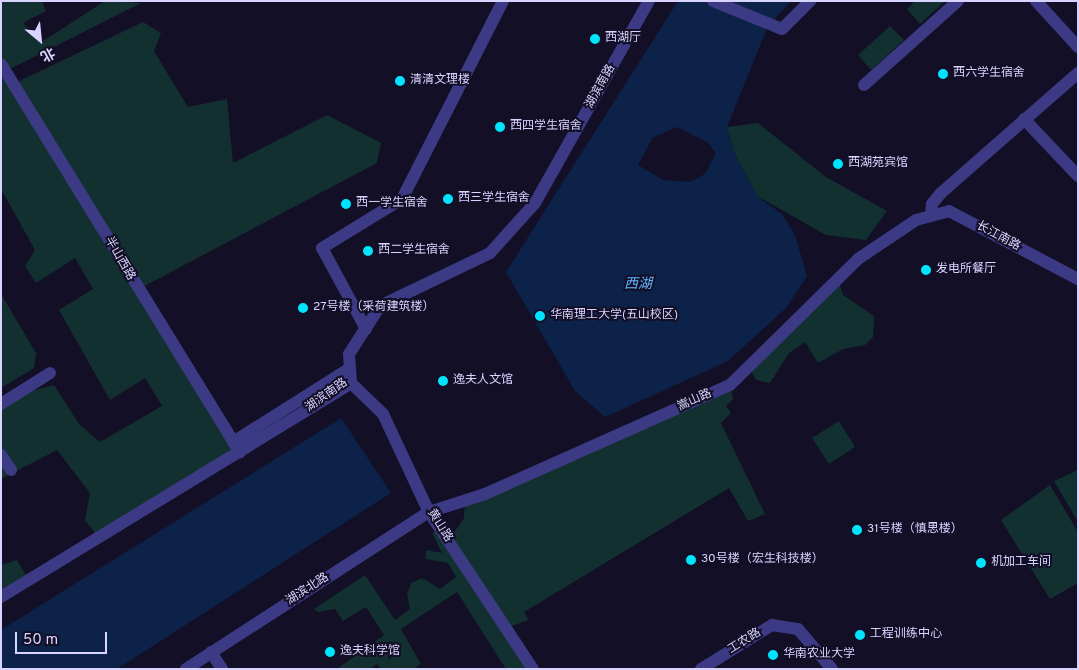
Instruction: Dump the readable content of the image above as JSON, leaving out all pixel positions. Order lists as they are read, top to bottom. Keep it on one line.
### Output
{"streets":{"street":["湖滨南路","长江南路","半山西路","嵩山路","黄山路","湖滨北路","工农路"]},"crossings":[["湖滨南路","半山西路"],["湖滨南路","黄山路"],["长江南路","嵩山路"],["嵩山路","黄山路"],["嵩山路","湖滨北路"],["黄山路","湖滨北路"]],"water":["西湖"],"places":["西湖厅","西六学生宿舍","清清文理楼","西四学生宿舍","西湖苑宾馆","西三学生宿舍","西一学生宿舍","西二学生宿舍","发电所餐厅","27号楼（采荷建筑楼）","华南理工大学(五山校区)","逸夫人文馆","31号楼（慎思楼）","30号楼（宏生科技楼）","机加工车间","工程训练中心","逸夫科学馆","华南农业大学"],"scale_bar":"50 m","north":"bottom right"}
